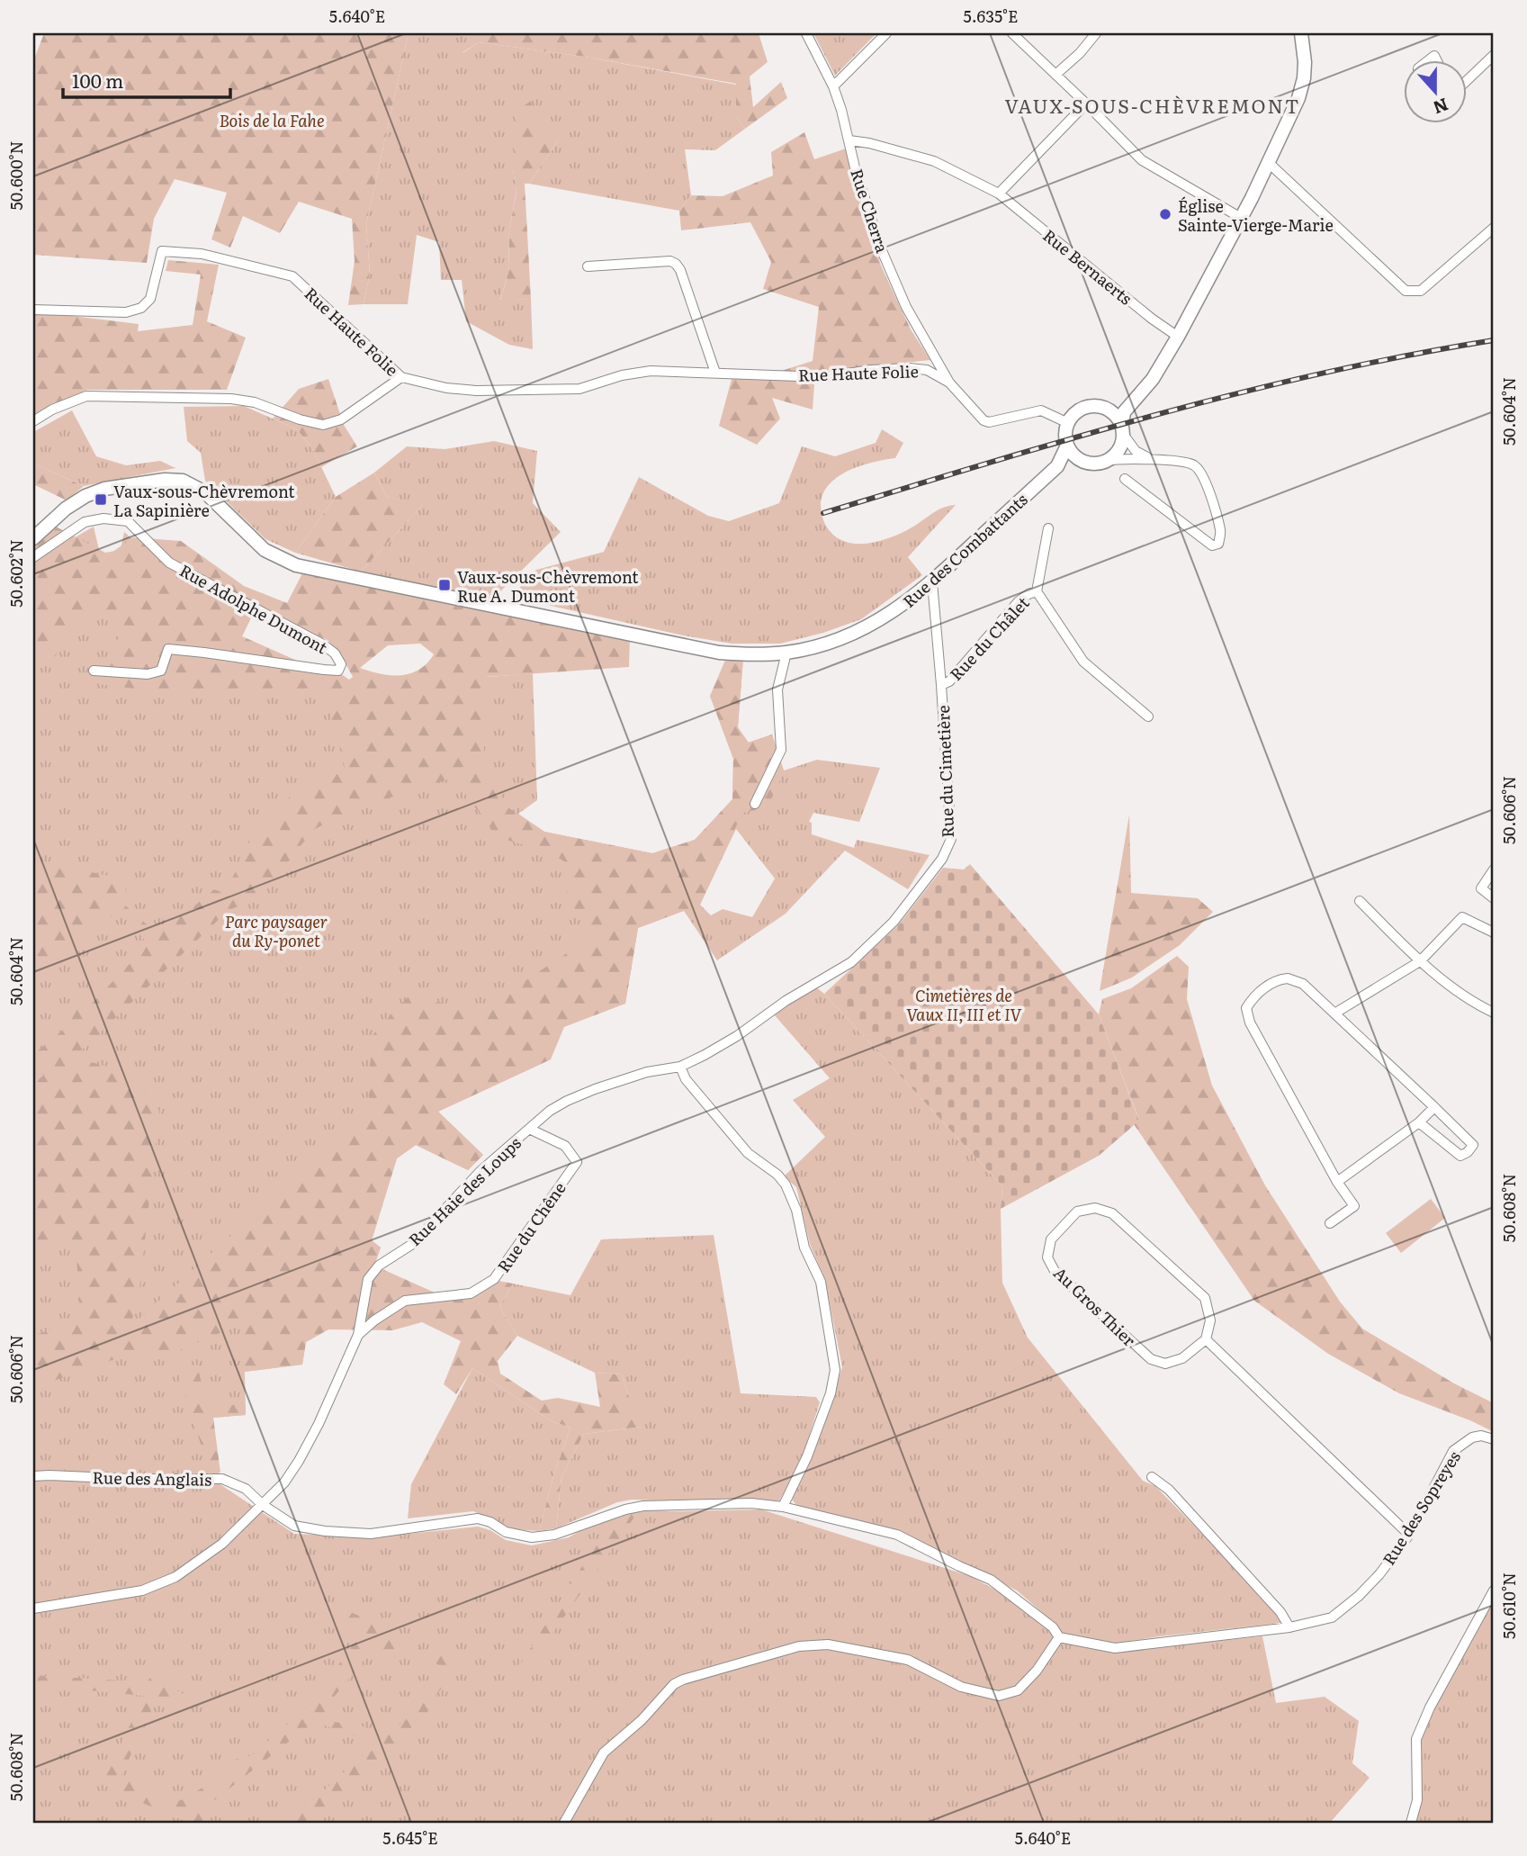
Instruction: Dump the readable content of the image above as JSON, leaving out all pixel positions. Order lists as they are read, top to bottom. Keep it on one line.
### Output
{"streets":{"main road":["Rue des Combattants"],"street":["Rue Cherra","Rue Bernaerts","Rue Haute Folie","Rue Adolphe Dumont","Rue du Châlet","Rue du Cimetière","Rue Haie des Loups","Rue du Chêne","Au Gros Thier","Rue des Anglais","Rue des Sopreyes"]},"crossings":[["Rue Cherra","Rue Bernaerts"],["Rue Cherra","Rue Haute Folie"],["Rue Haute Folie","Rue des Combattants"],["Rue des Combattants","Rue du Cimetière"],["Rue du Châlet","Rue du Cimetière"],["Rue du Cimetière","Rue Haie des Loups"],["Rue Haie des Loups","Rue du Chêne"],["Rue Haie des Loups","Rue des Anglais"],["Rue des Anglais","Rue des Sopreyes"]],"districts":["VAUX-SOUS-CHÈVREMONT"],"parks":["Bois de la Fahe","Parc paysager du Ry-ponet","Cimetières de Vaux II, III et IV"],"places":{"other":["Église Sainte-Vierge-Marie"],"transit":["Vaux-sous-Chèvremont La Sapinière","Vaux-sous-Chèvremont Rue A. Dumont"]},"scale_bar":"100 m","north":"bottom","coordinates":["5.640°E","5.635°E","50.600°N","50.604°N","50.602°N","50.606°N","50.608°N","50.610°N","5.645°E"]}
